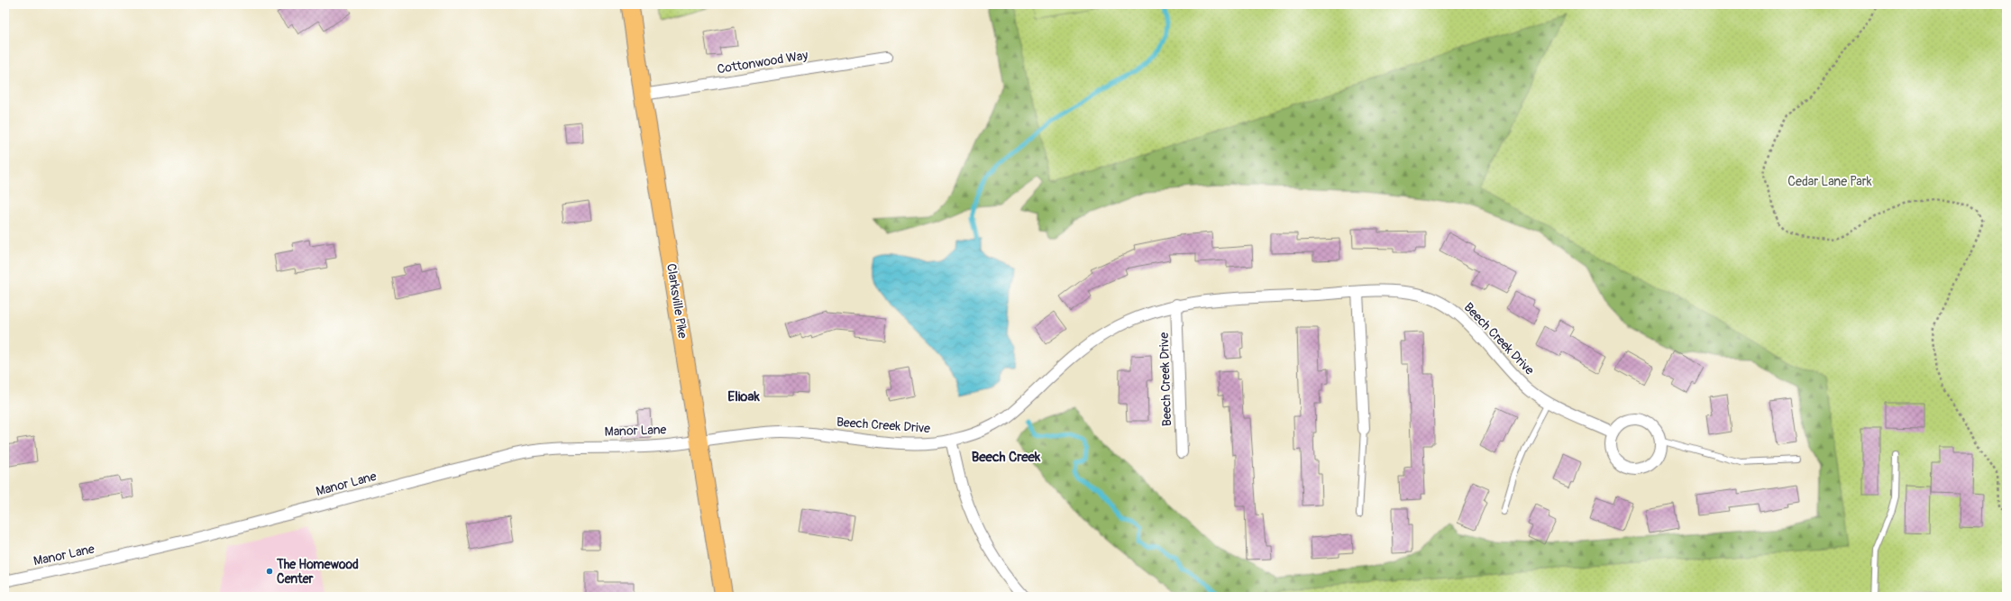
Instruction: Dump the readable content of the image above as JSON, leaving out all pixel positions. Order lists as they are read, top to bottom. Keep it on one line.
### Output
{"streets":{"main road":["Clarksville Pike"],"street":["Cottonwood Way","Beech Creek Drive","Manor Lane"]},"crossings":[["Cottonwood Way","Clarksville Pike"],["Clarksville Pike","Beech Creek Drive"],["Clarksville Pike","Manor Lane"],["Beech Creek Drive","Manor Lane"]],"districts":["Elioak","Beech Creek"],"parks":["Cedar Lane Park"],"places":["The Homewood Center"]}
